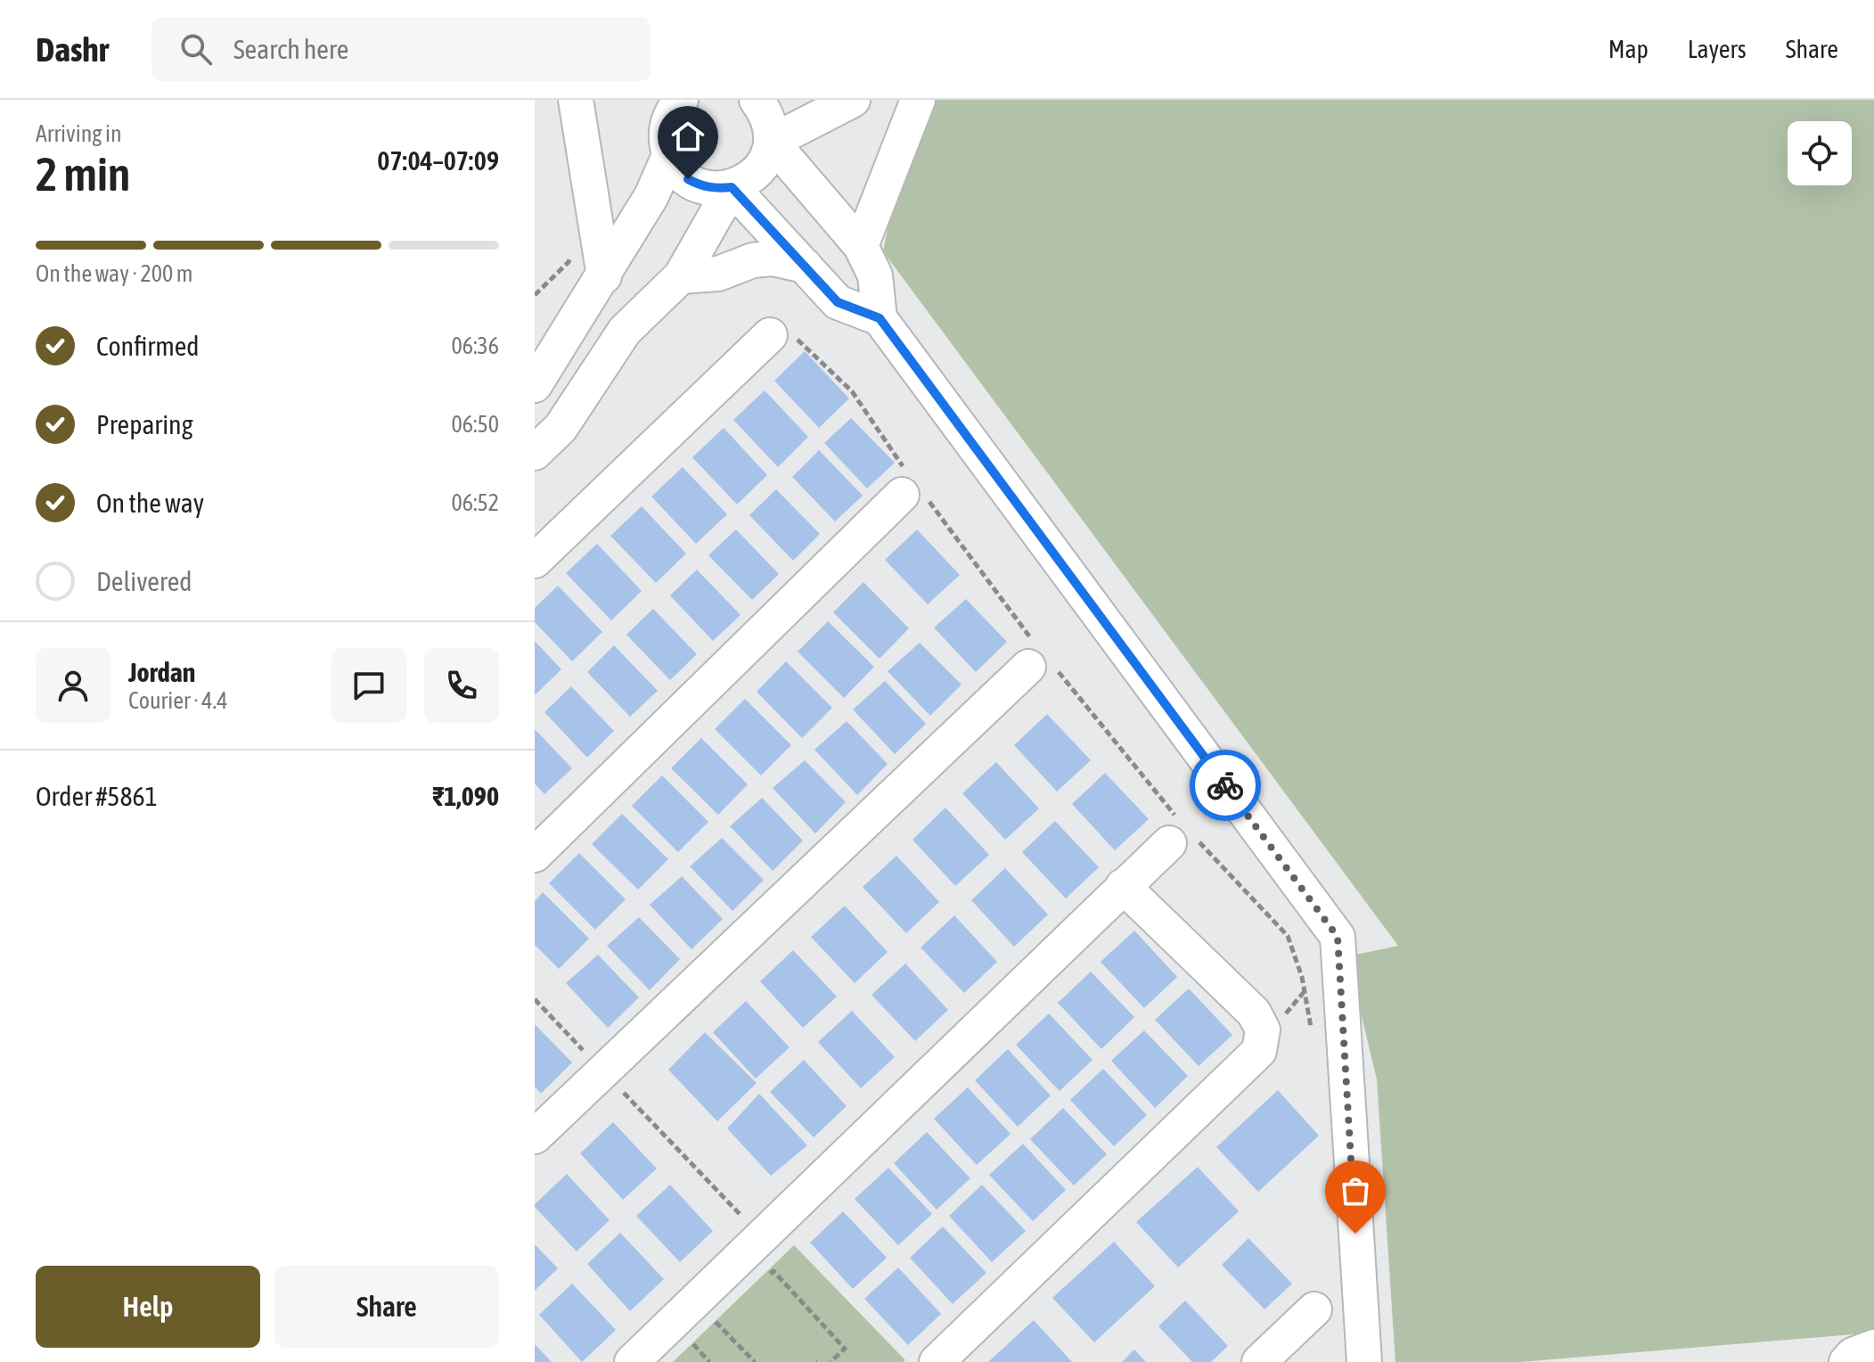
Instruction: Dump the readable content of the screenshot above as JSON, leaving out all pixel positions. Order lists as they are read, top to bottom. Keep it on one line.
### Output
{"page":{"header":"Dashr","search":"Search here","nav":["Map","Layers","Share"],"heading":["2 min","Arriving in","07:04–07:09"],"panel":["Jordan","Courier · 4.4","Order #5861","₹1,090"],"bar":"On the way · 200 m","list":[["Confirmed","06:36"],["Preparing","06:50"],["On the way","06:52"],"Delivered"],"buttons":["Help","Share"]}}
